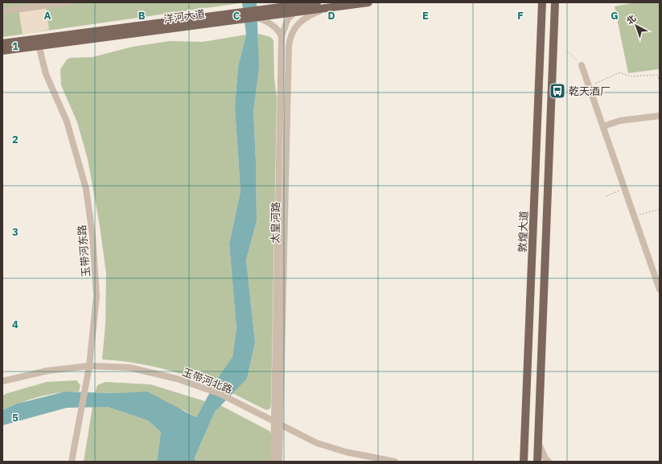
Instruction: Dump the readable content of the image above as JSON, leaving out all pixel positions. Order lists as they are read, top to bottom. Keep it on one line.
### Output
{"streets":{"main road":["洋河大道","敦煌大道"],"street":["太皇河路","玉带河东路","玉带河北路"]},"crossings":[["洋河大道","太皇河路"],["洋河大道","玉带河东路"],["太皇河路","玉带河北路"],["玉带河东路","玉带河北路"]],"places":{"bus stop":["乾天酒厂"]},"north":"top left","grid":{"columns":["A","B","C","D","E","F","G"],"rows":["1","2","3","4","5"]}}
